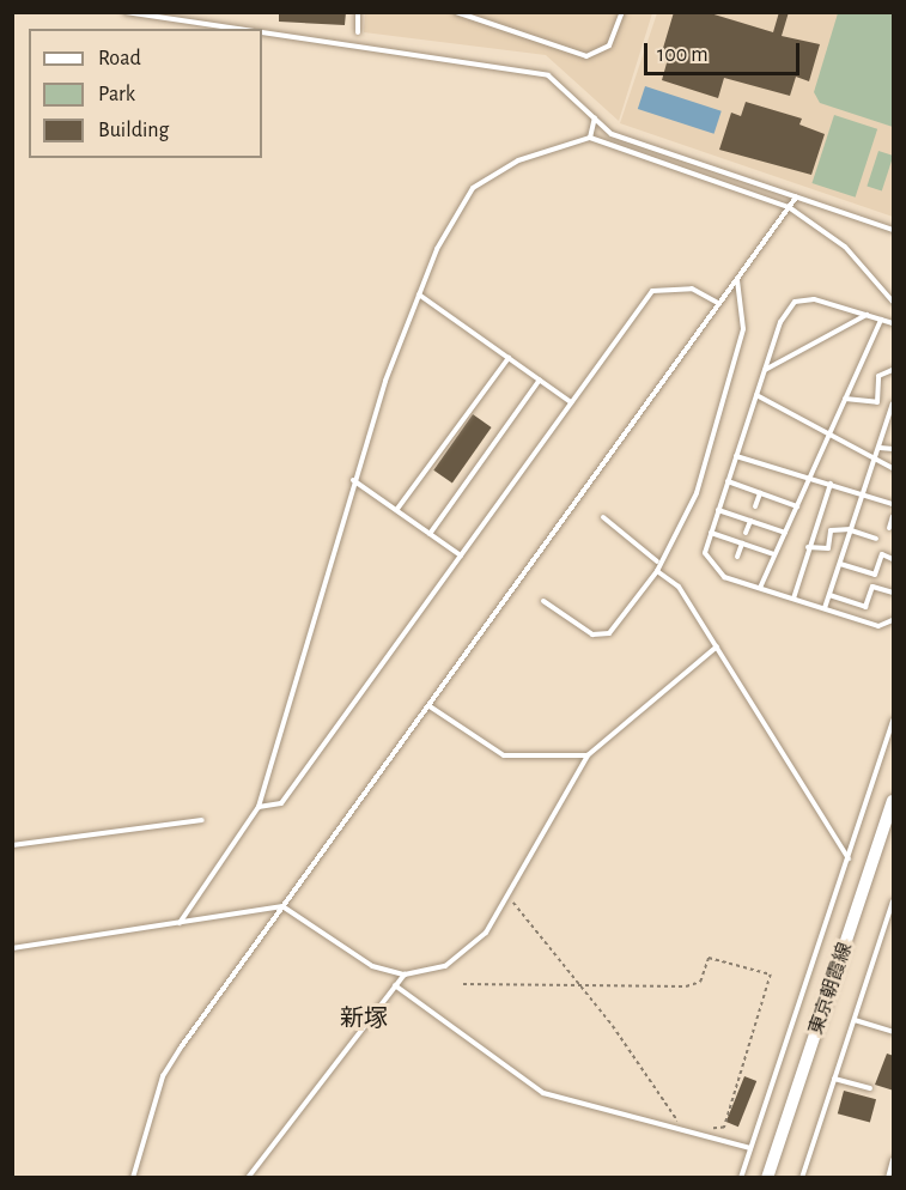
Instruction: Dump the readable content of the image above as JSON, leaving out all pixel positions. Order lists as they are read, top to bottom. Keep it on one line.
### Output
{"streets":{"main road":["東京朝霞線"]},"districts":["新塚"],"legend":["Road","Park","Building"],"scale_bar":"100 m"}
